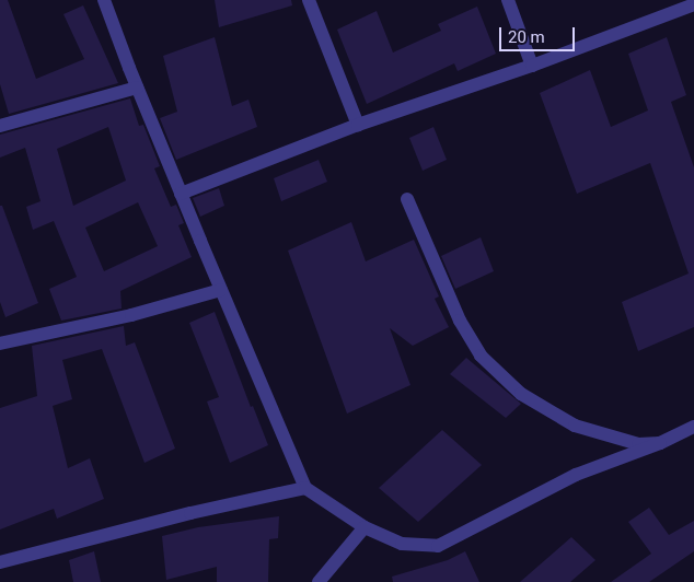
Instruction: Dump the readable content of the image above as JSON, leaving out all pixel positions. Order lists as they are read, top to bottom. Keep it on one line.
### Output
{"scale_bar":"20 m"}
